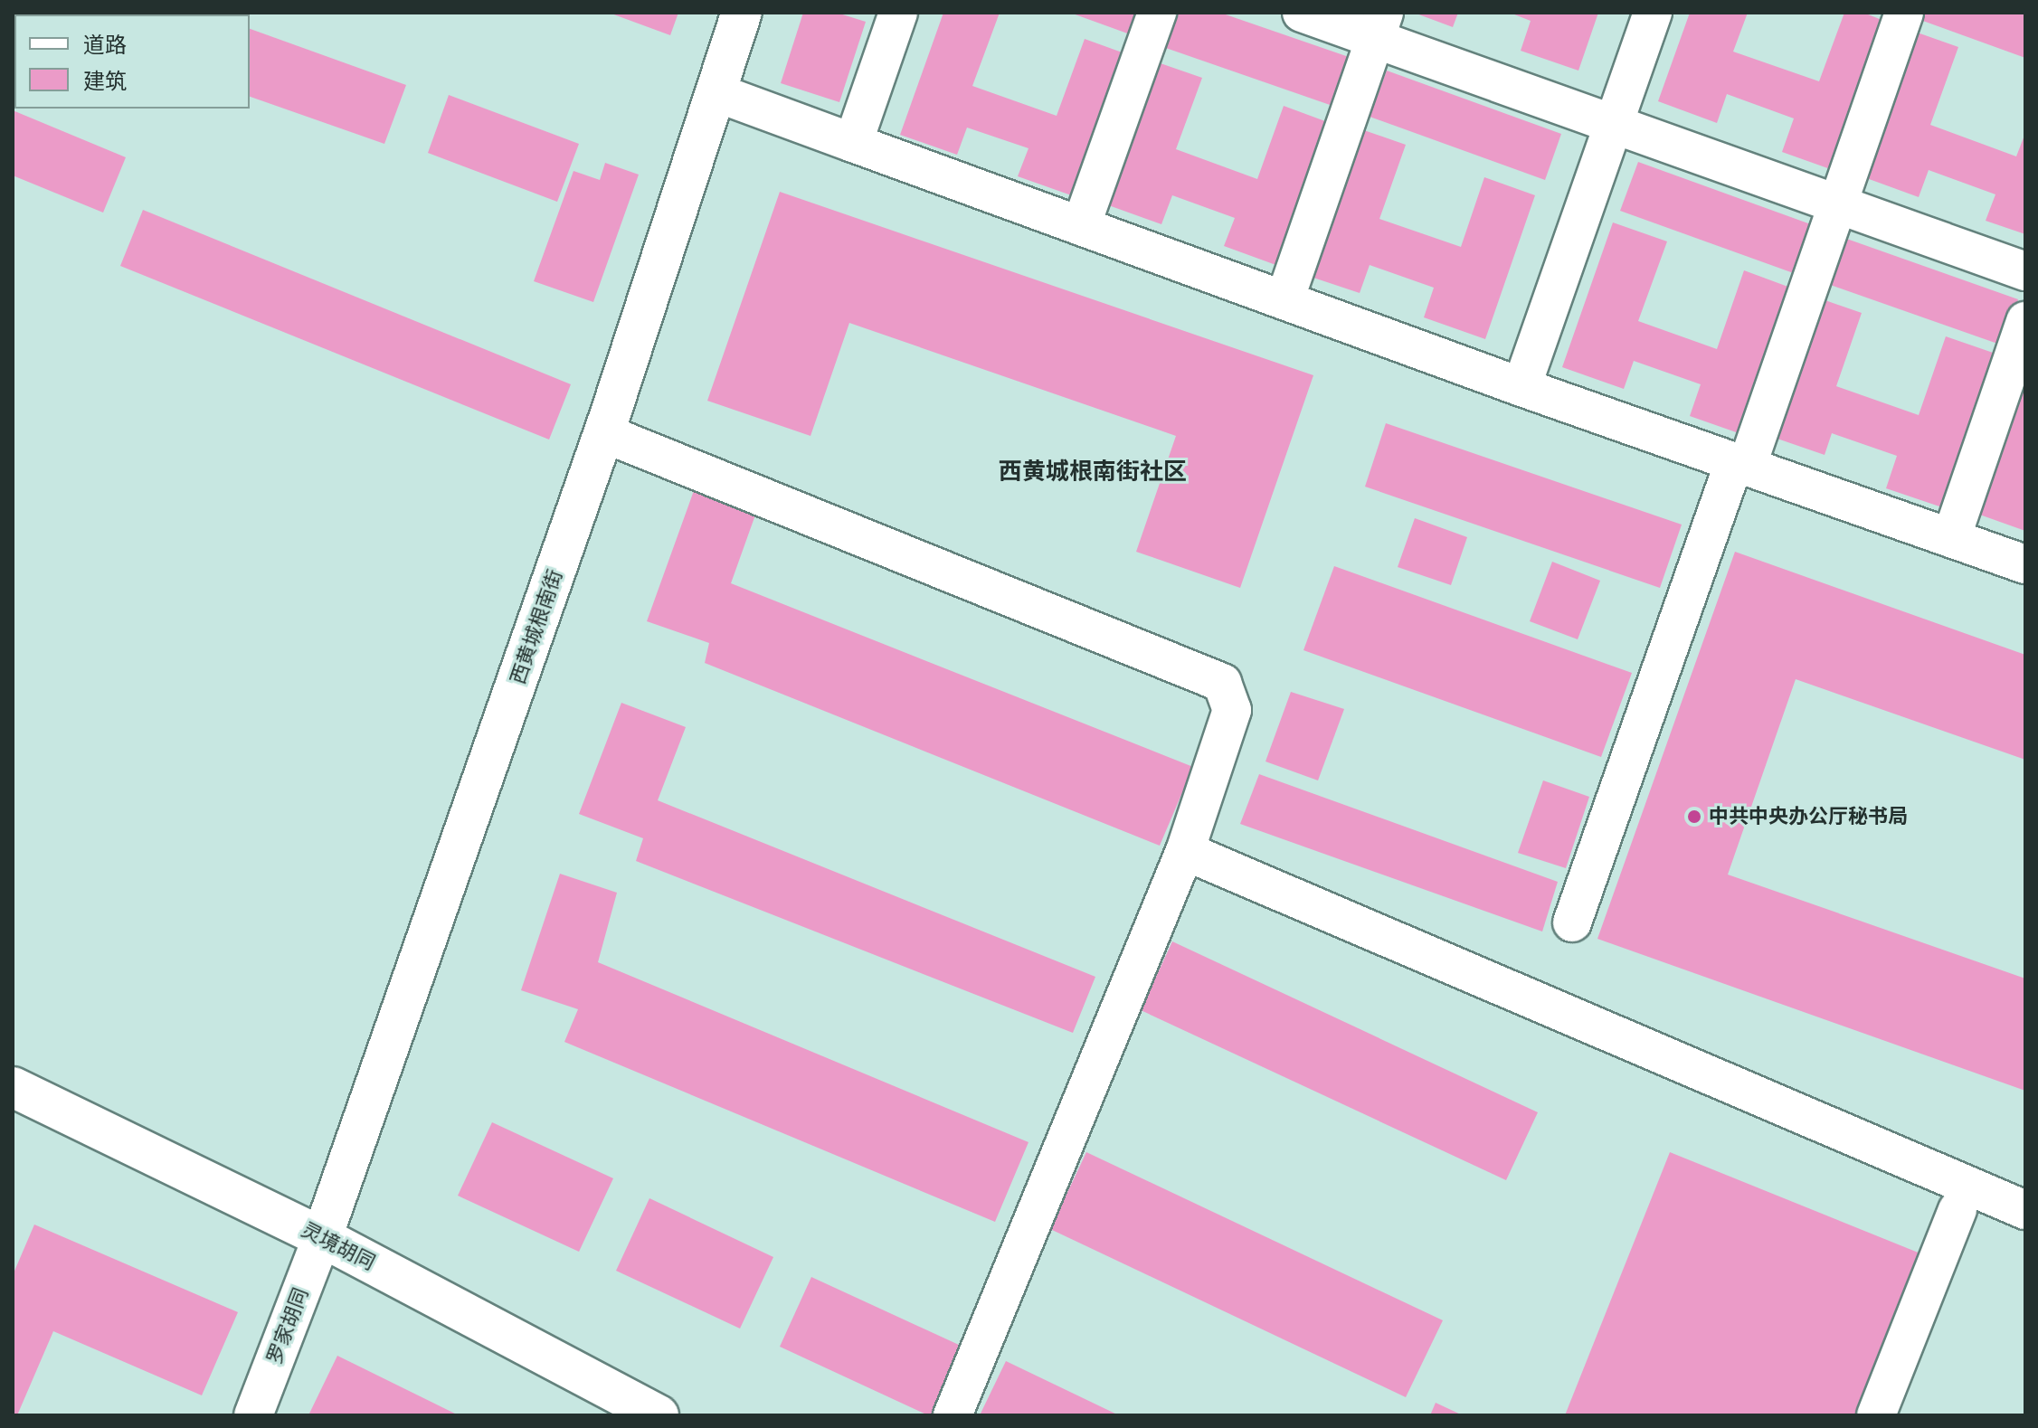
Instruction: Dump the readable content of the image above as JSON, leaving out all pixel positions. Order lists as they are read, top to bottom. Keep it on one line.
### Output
{"streets":{"main road":["西黄城根南街","灵境胡同"],"street":["罗家胡同"]},"crossings":[["西黄城根南街","灵境胡同"],["西黄城根南街","罗家胡同"],["灵境胡同","罗家胡同"]],"districts":["西黄城根南街社区"],"places":["中共中央办公厅秘书局"],"legend":["道路","建筑"]}
